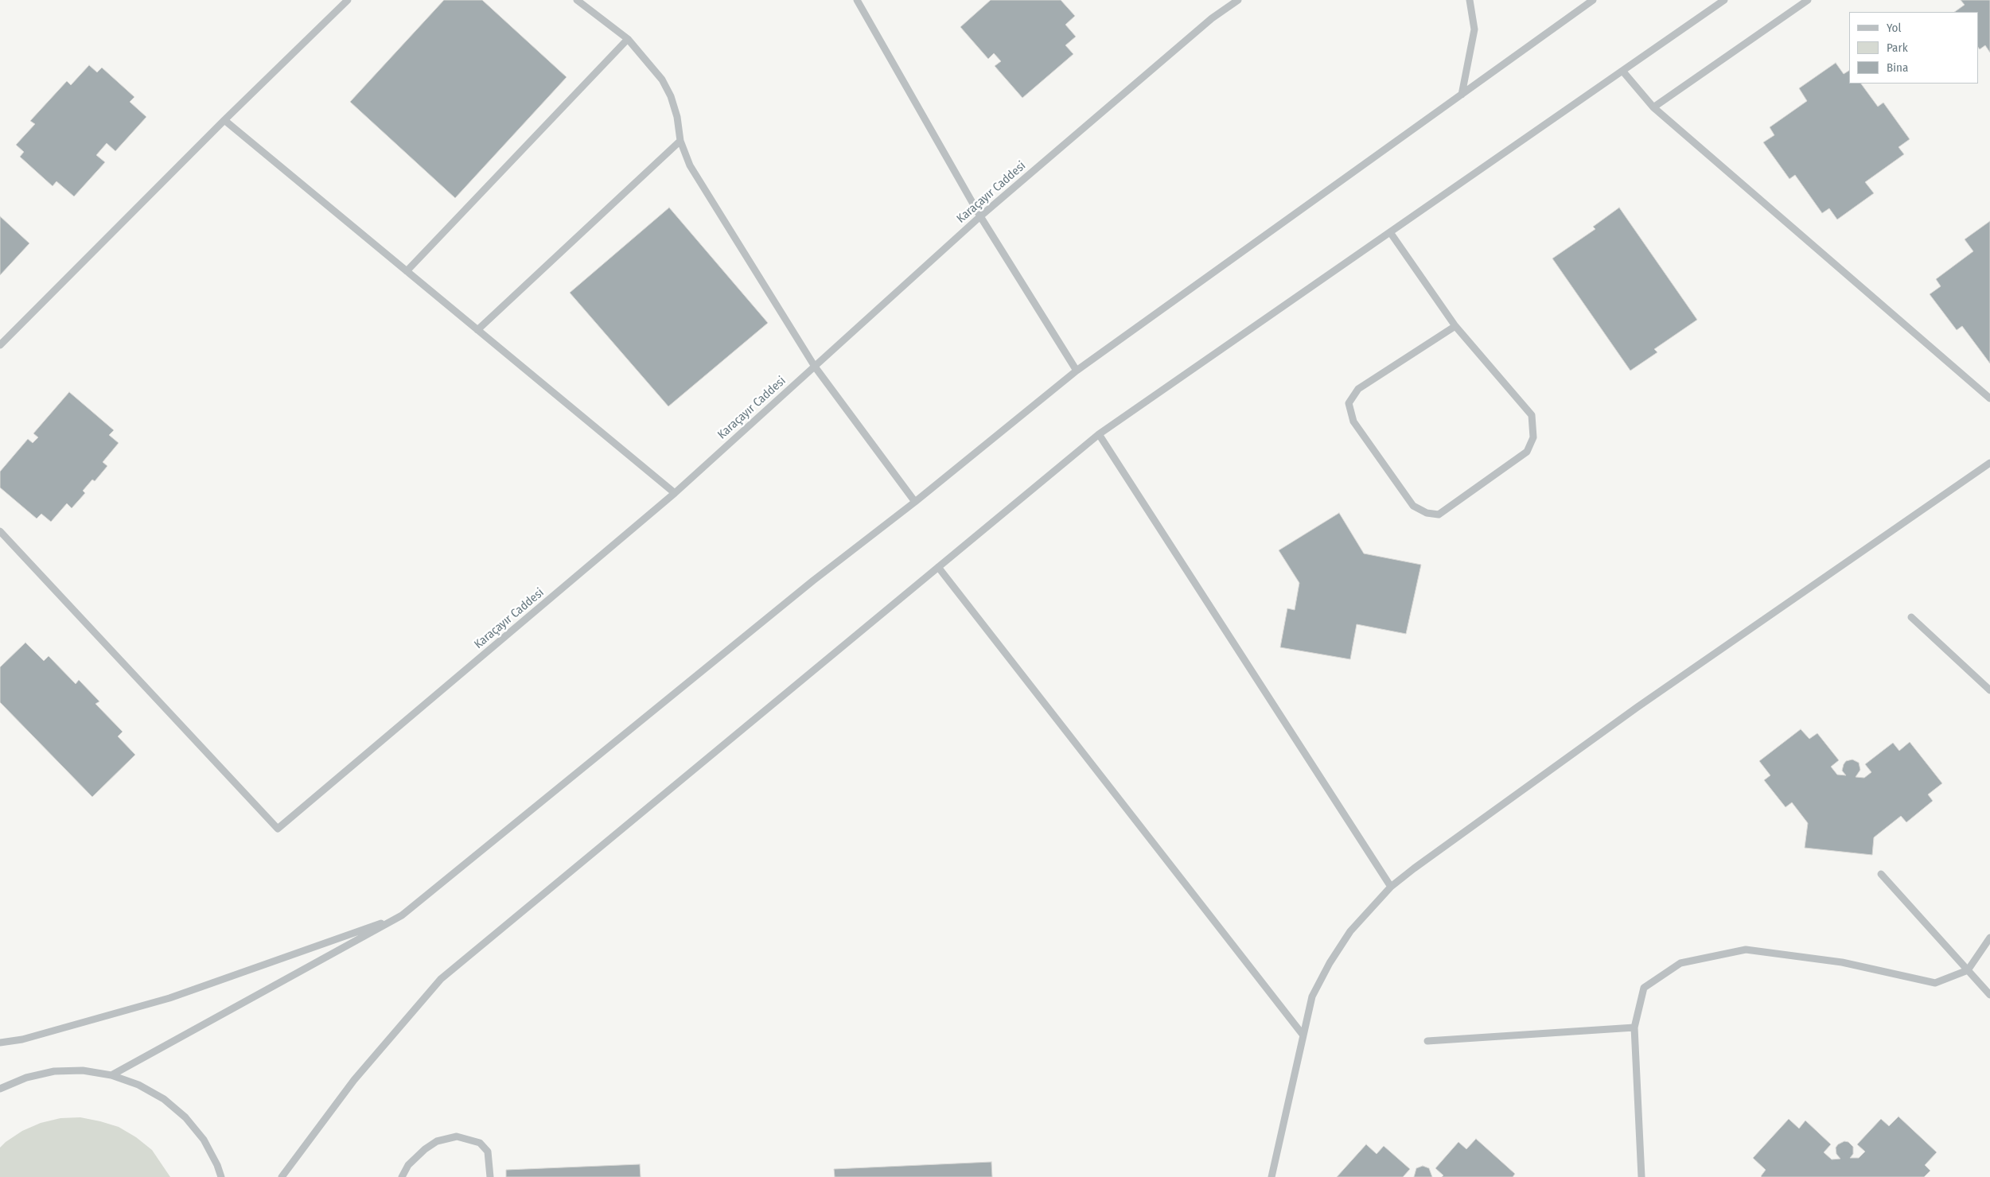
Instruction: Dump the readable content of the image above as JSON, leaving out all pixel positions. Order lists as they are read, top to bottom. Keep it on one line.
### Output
{"streets":{"street":["Karaçayır Caddesi"]},"legend":["Yol","Park","Bina"]}
